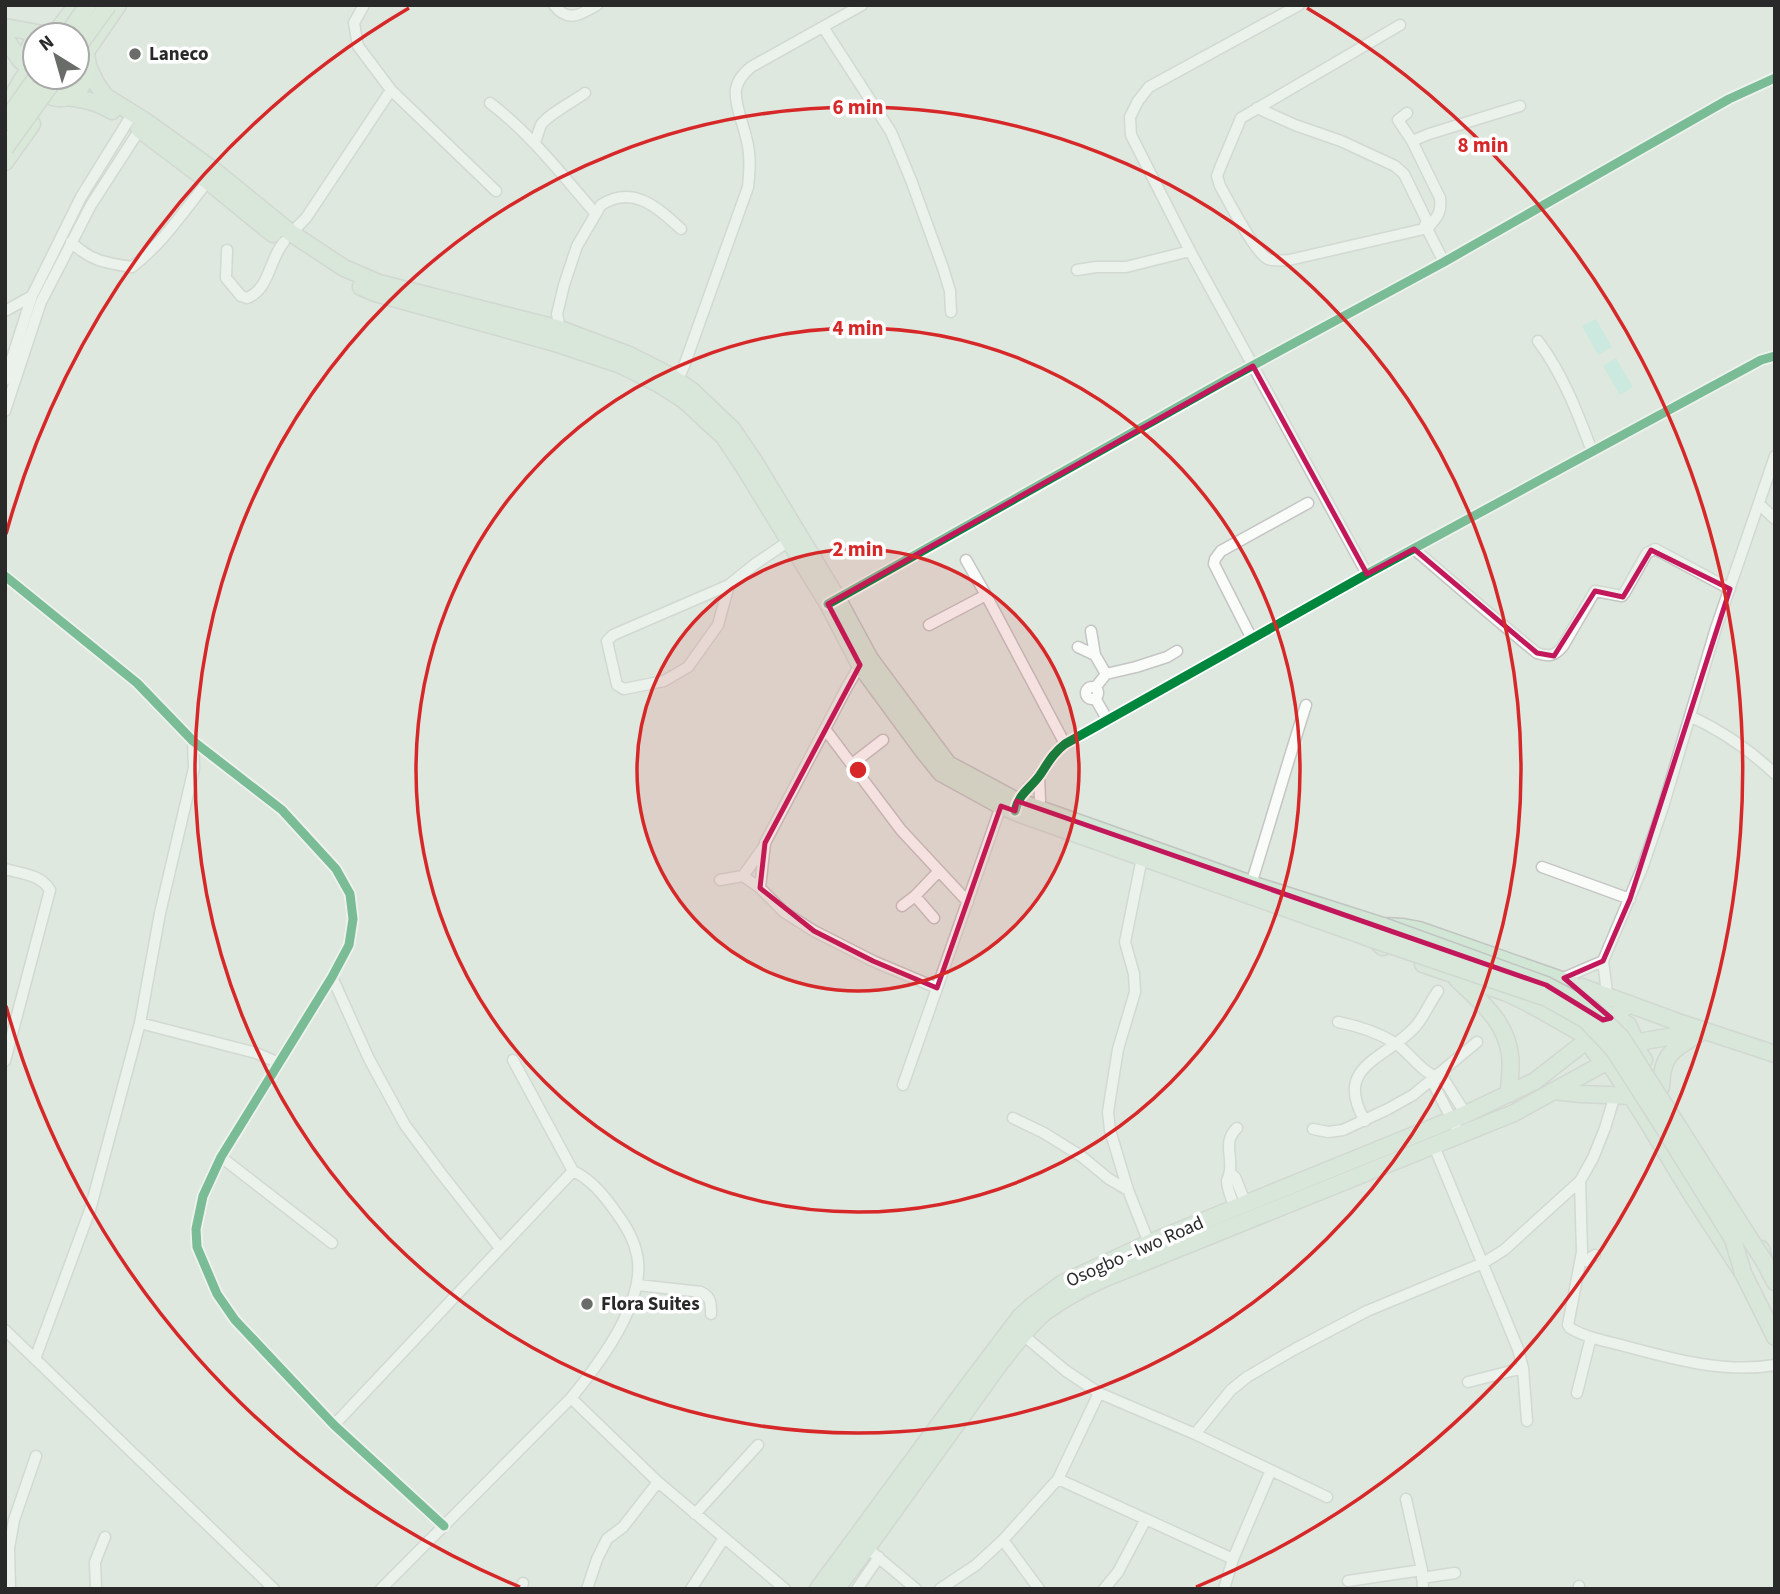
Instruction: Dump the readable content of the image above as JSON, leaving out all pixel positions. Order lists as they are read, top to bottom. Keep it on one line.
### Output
{"streets":{"main road":["Osogbo - Iwo Road"]},"places":["Laneco","Flora Suites"],"north":"top left","rings":["6 min","8 min","4 min","2 min"]}
